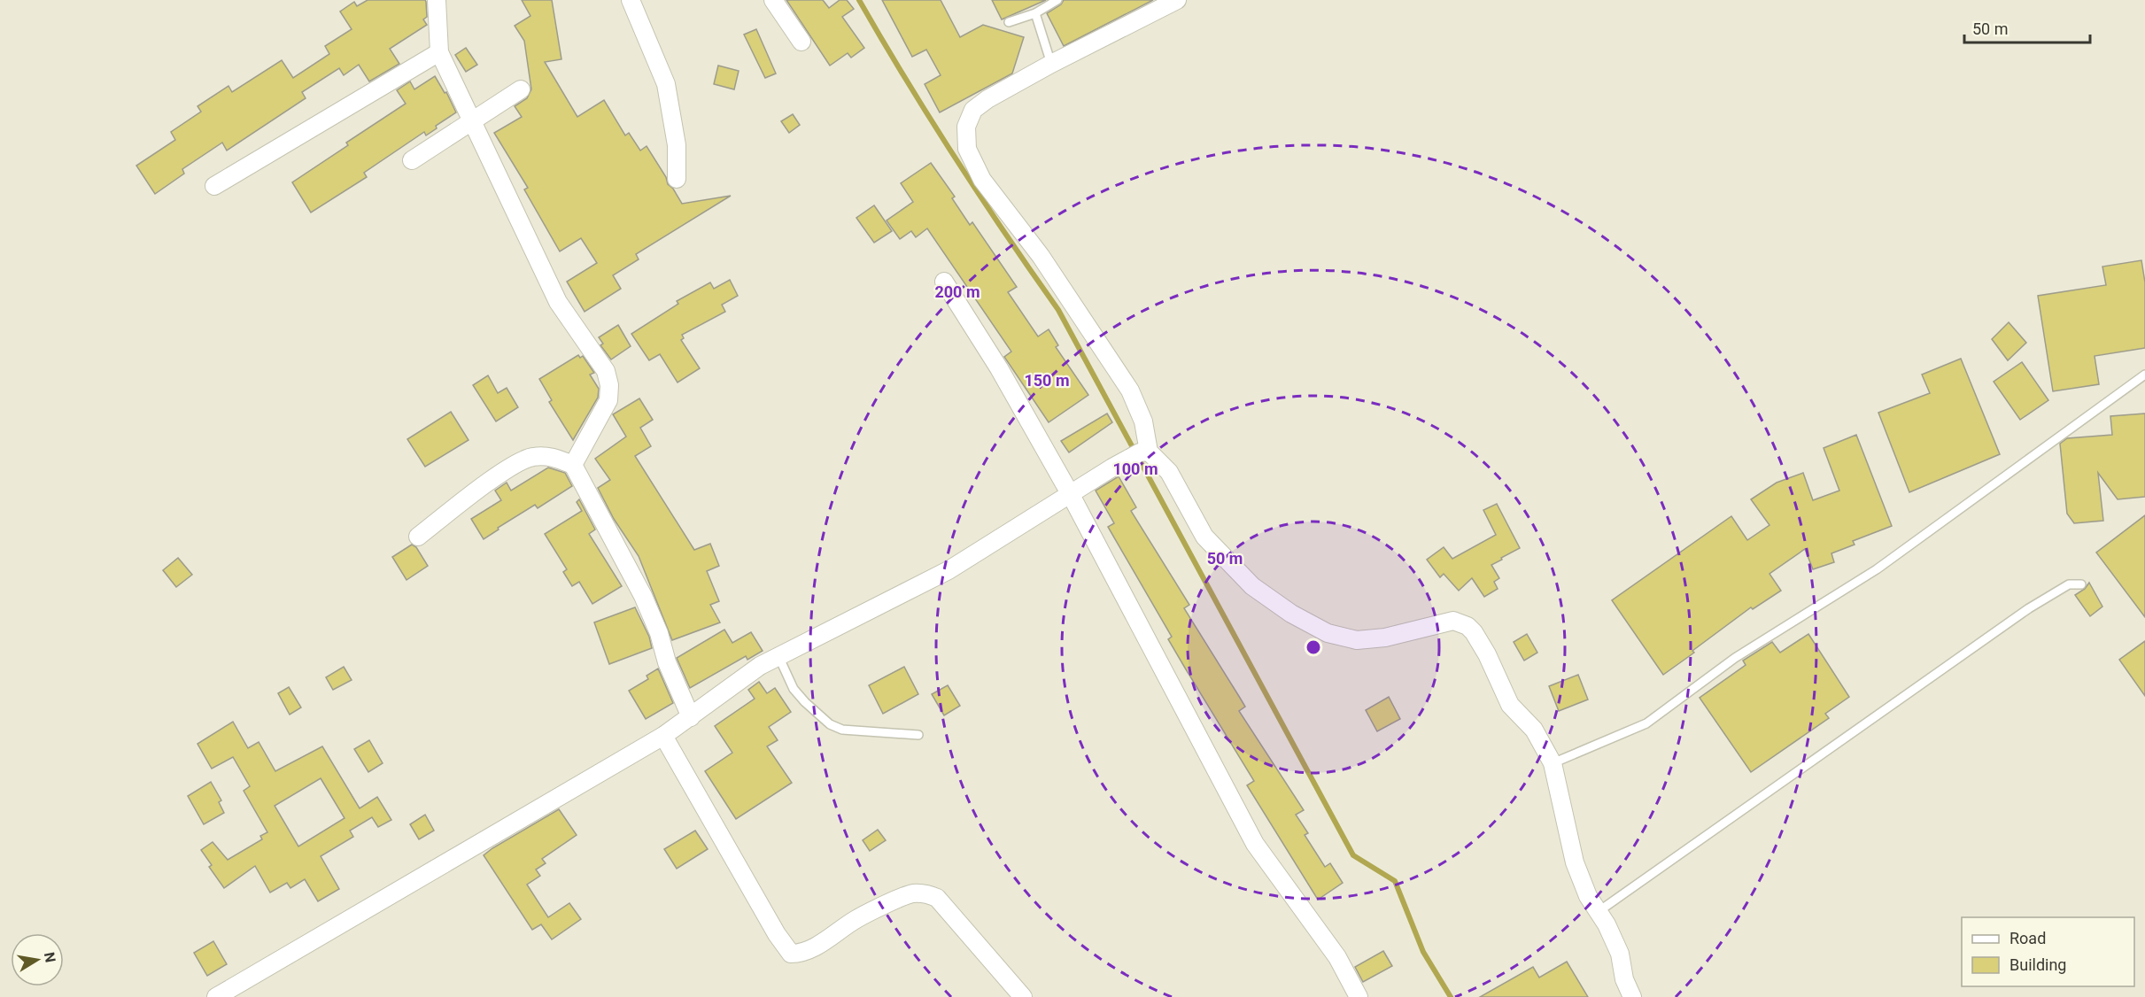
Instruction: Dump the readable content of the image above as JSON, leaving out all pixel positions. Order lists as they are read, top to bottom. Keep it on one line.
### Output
{"legend":["Road","Building"],"scale_bar":"50 m","north":"right","rings":["200 m","150 m","100 m","50 m"]}
